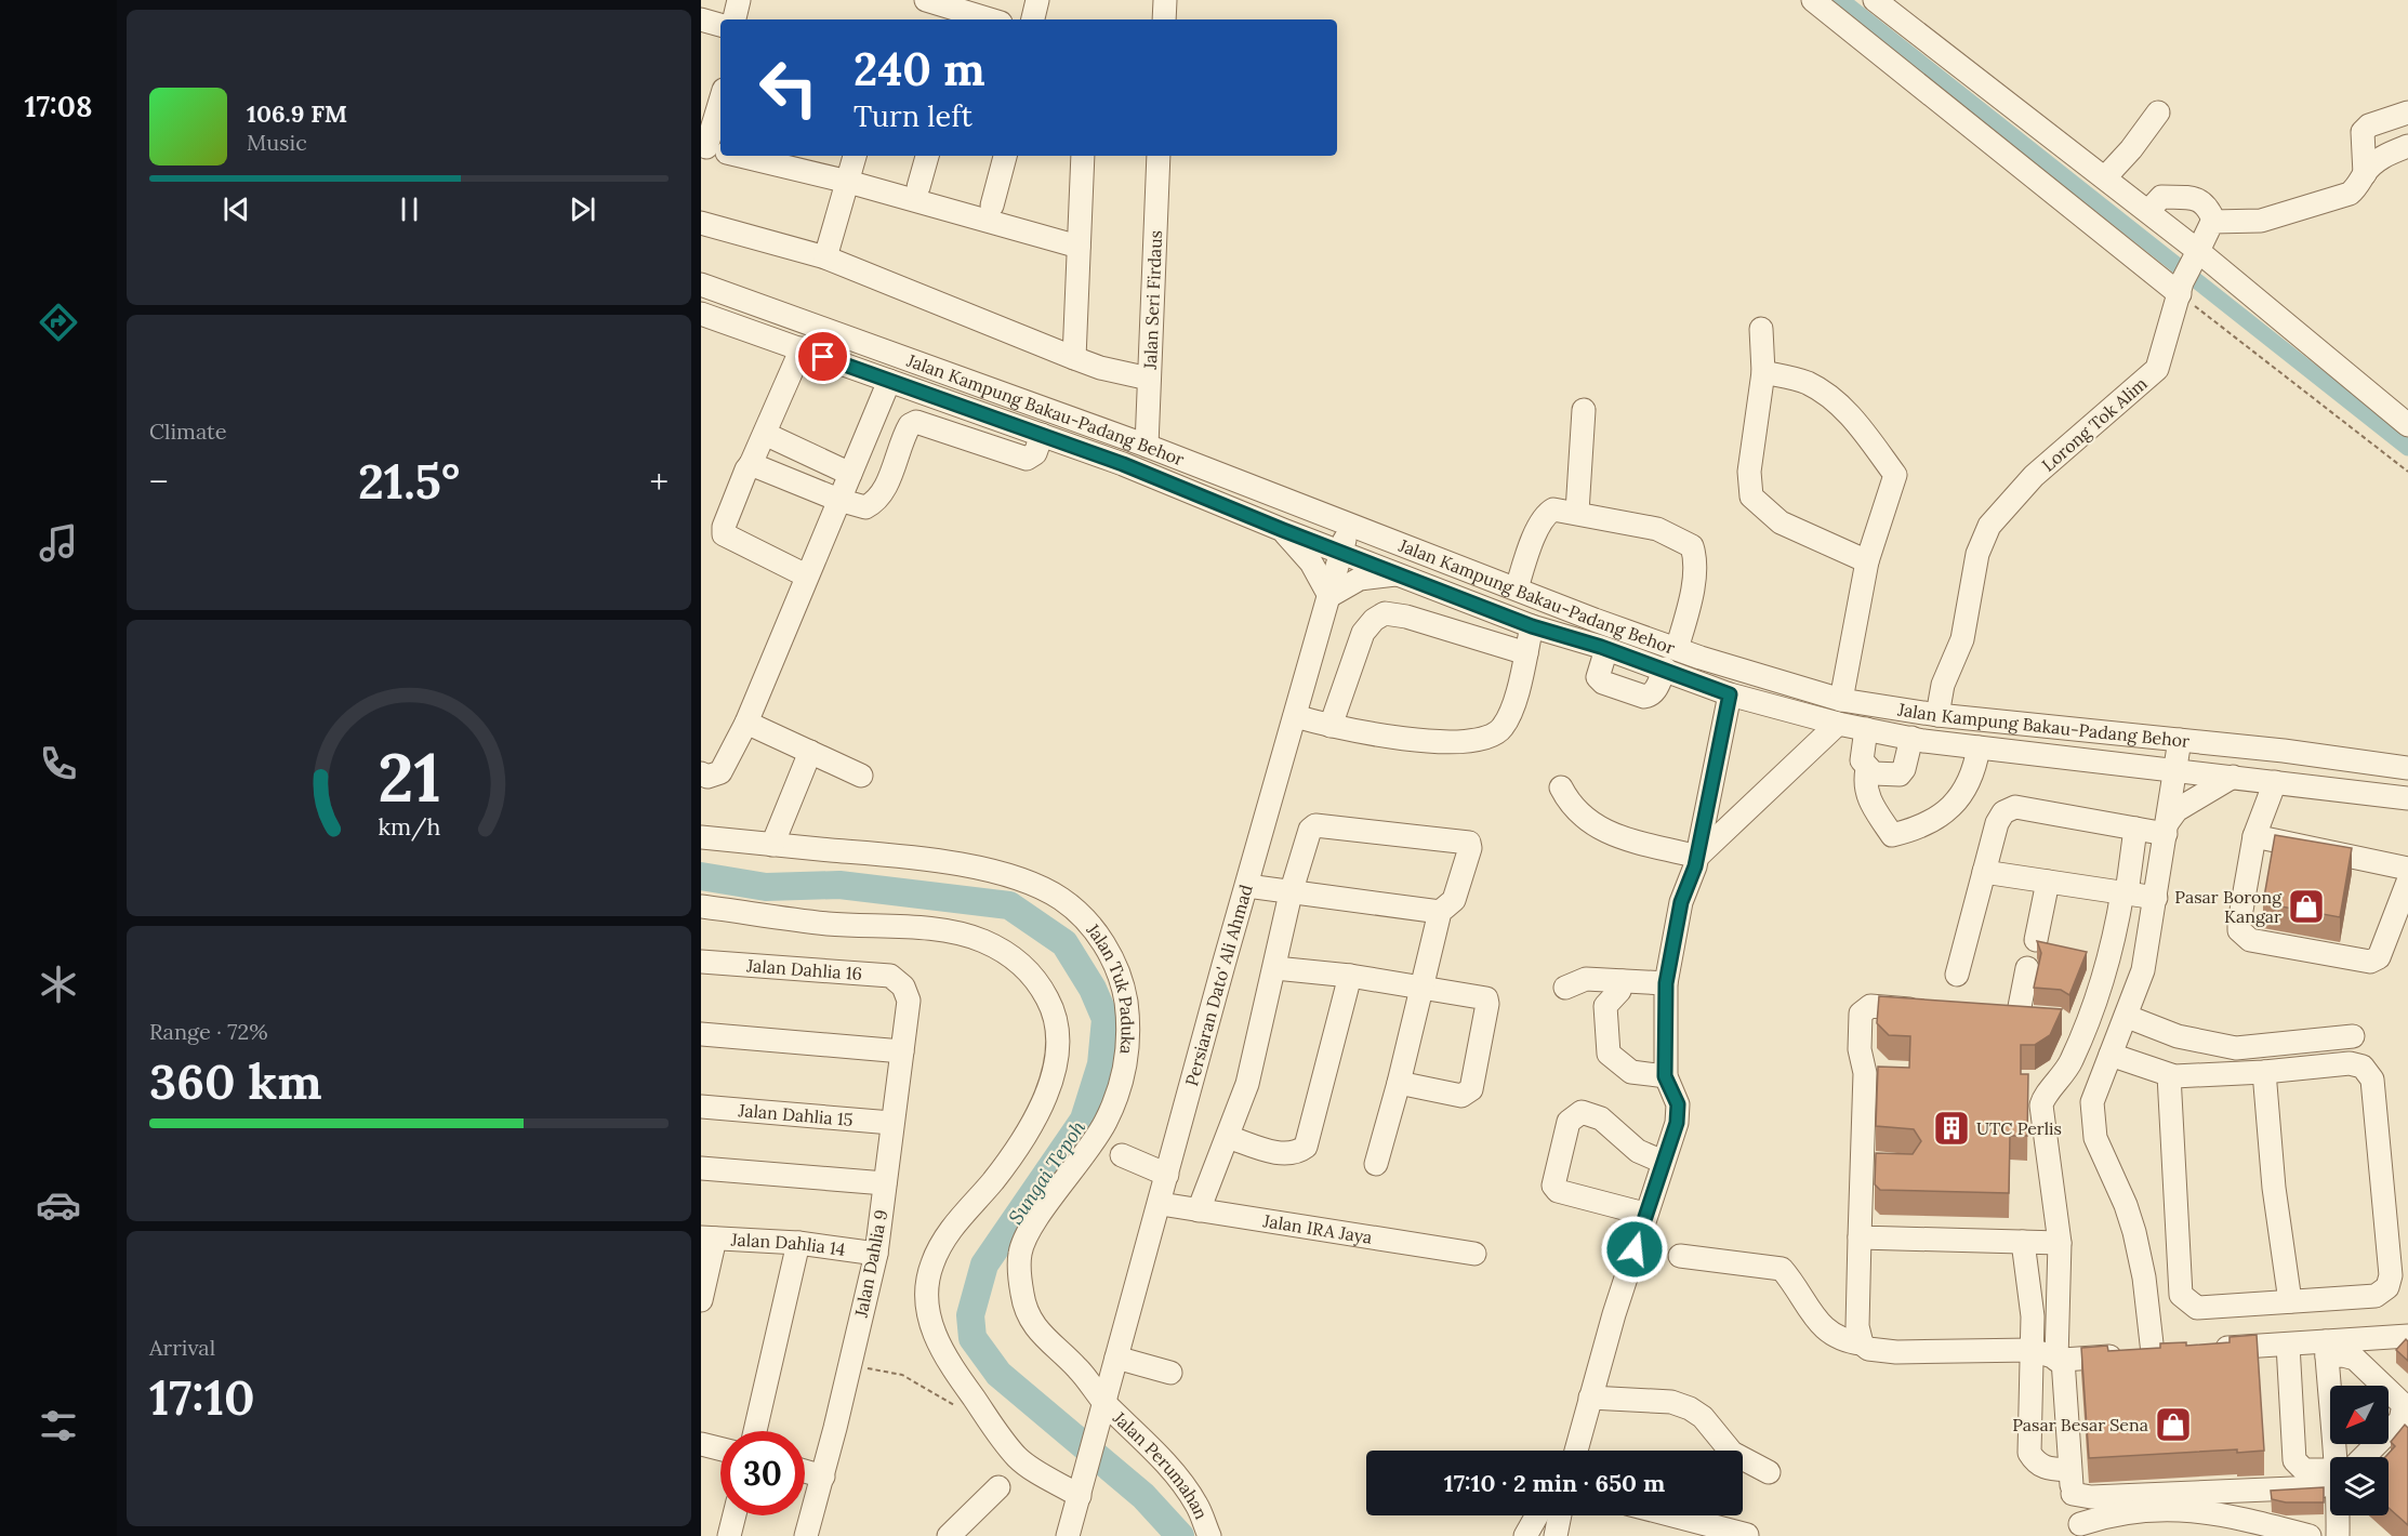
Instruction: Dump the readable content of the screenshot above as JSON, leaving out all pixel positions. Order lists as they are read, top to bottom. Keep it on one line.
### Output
{"streets":{"street":["Jalan Seri Firdaus","Jalan Kampung Bakau-Padang Behor","Lorong Tok Alim","Jalan Dahlia 16","Persiaran Dato' Ali Ahmad","Jalan Tuk Paduka","Jalan Dahlia 15","Jalan IRA Jaya","Jalan Dahlia 14","Jalan Dahlia 9","Jalan Perumahan"]},"crossings":[["Jalan Seri Firdaus","Jalan Kampung Bakau-Padang Behor"],["Jalan Kampung Bakau-Padang Behor","Lorong Tok Alim"],["Jalan Kampung Bakau-Padang Behor","Persiaran Dato' Ali Ahmad"],["Jalan Dahlia 16","Jalan Dahlia 9"],["Persiaran Dato' Ali Ahmad","Jalan Tuk Paduka"],["Persiaran Dato' Ali Ahmad","Jalan IRA Jaya"],["Persiaran Dato' Ali Ahmad","Jalan Perumahan"],["Jalan Tuk Paduka","Jalan Perumahan"],["Jalan Dahlia 15","Jalan Dahlia 9"],["Jalan Dahlia 14","Jalan Dahlia 9"]],"water":["Sungai Tepoh"],"places":{"shop":["Pasar Borong Kangar","Pasar Besar Sena"],"building":["UTC Perlis"]},"north":"bottom left","page":{"tabs":"17:08","turn":["240 m","Turn left"],"song":["106.9 FM","Music"],"tile":["Climate",["Range · 72%","360 km"],["Arrival","17:10"]],"heat":["−","21.5°","+"],"limit":"30","trip":"17:10 · 2 min · 650 m","gauge":["21","km/h"]}}
